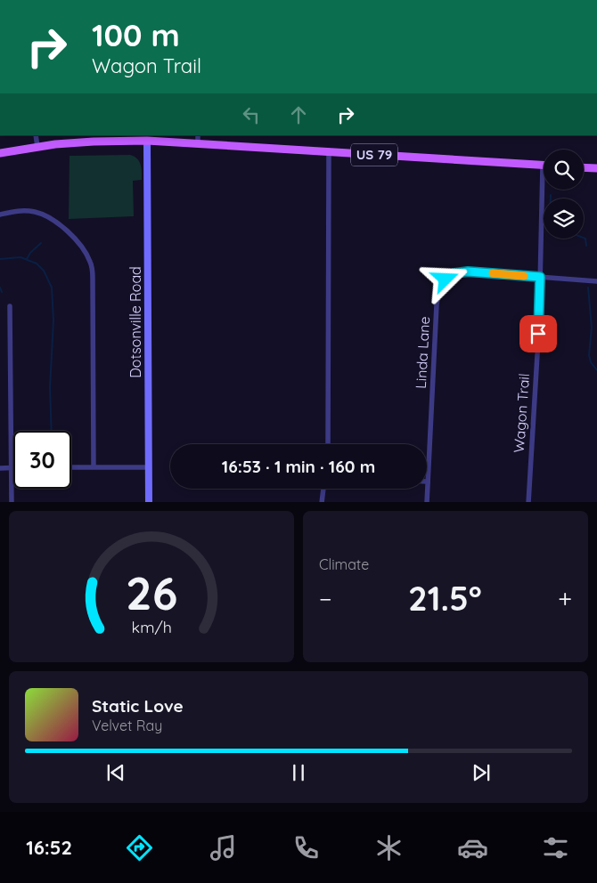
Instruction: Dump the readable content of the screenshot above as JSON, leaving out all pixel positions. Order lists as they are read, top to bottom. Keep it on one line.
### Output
{"streets":{"main road":["US 79","Dotsonville Road"],"street":["Linda Lane","Wagon Trail"]},"crossings":[["US 79","Dotsonville Road"],["Linda Lane","Wagon Trail"]],"page":{"turn":["100 m","Wagon Trail"],"limit":"30","trip":"16:53 · 1 min · 160 m","tile":"Climate","heat":["−","21.5°","+"],"song":["Static Love","Velvet Ray"],"tabs":"16:52","gauge":["26","km/h"]}}
